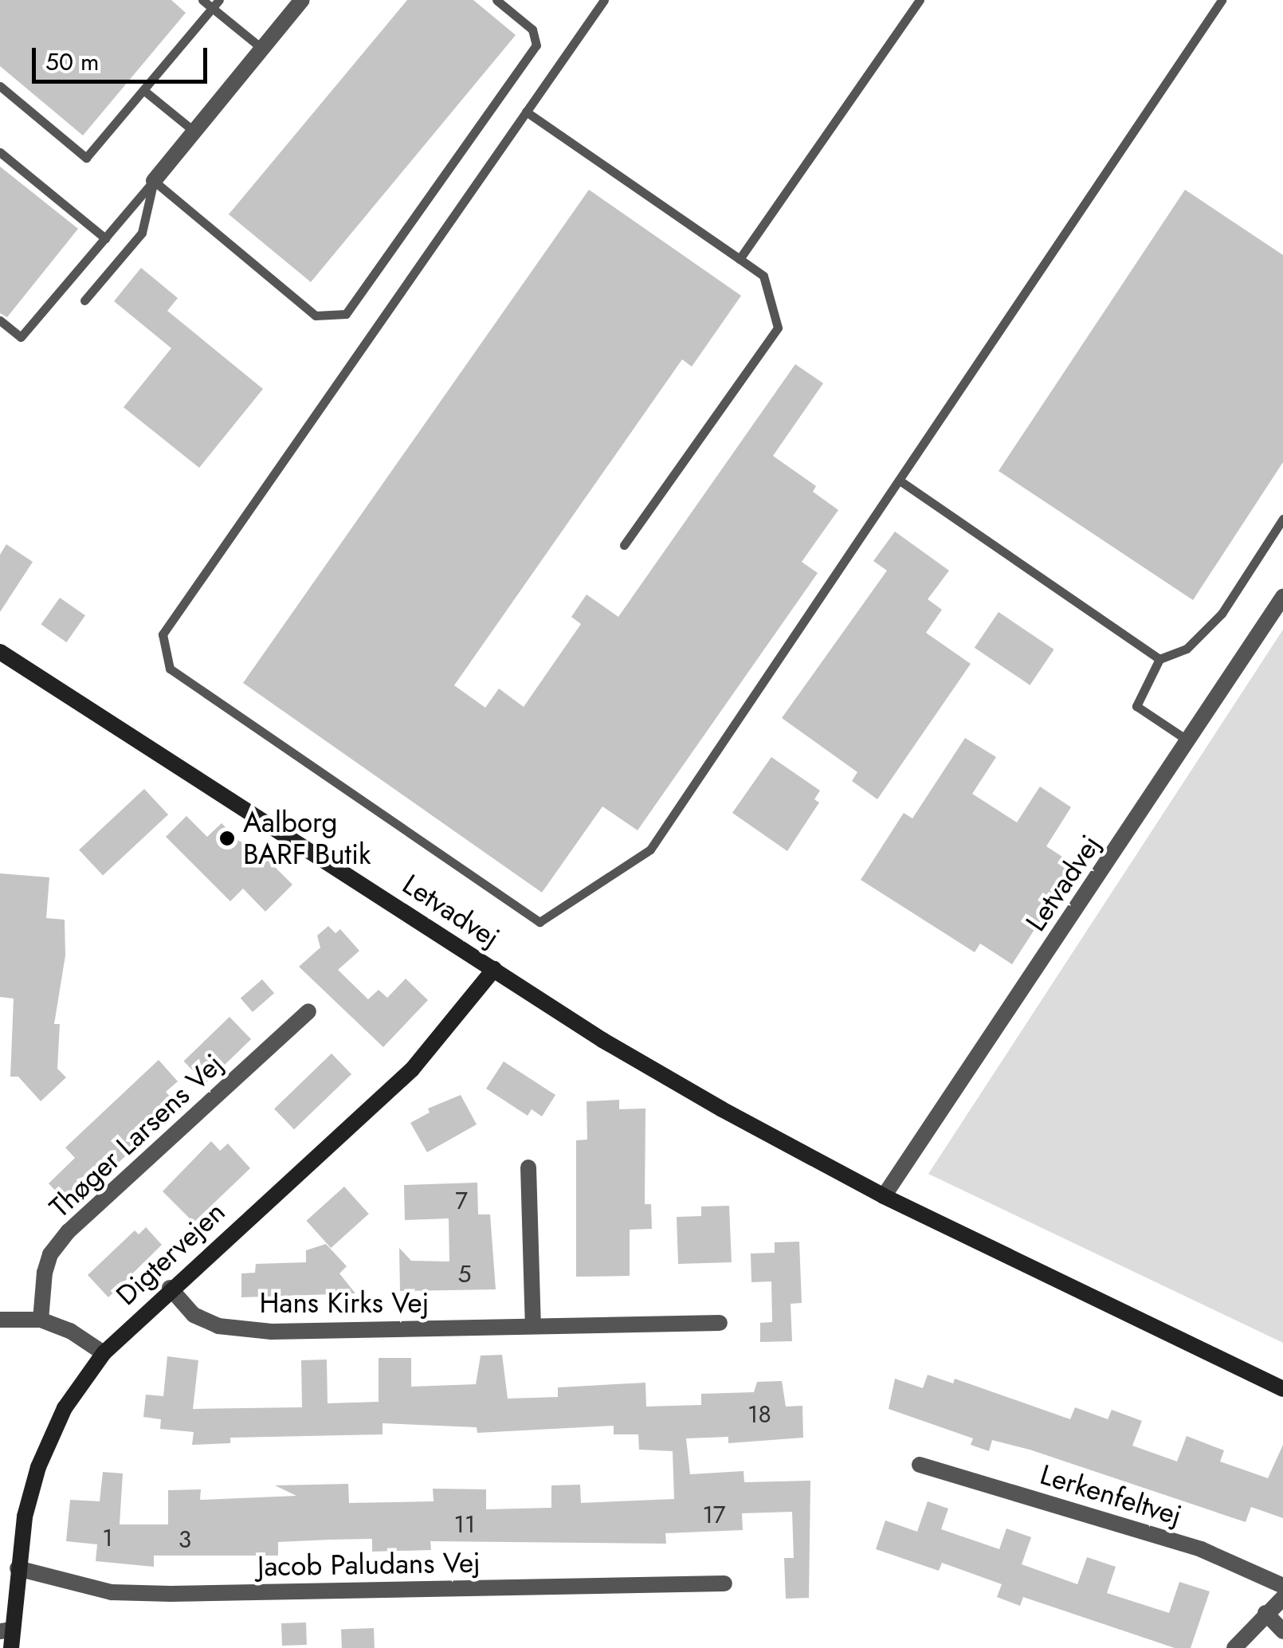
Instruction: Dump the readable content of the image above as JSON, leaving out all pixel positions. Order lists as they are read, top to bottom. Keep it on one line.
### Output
{"streets":{"street":["Letvadvej","Thøger Larsens Vej","Digtervejen","Hans Kirks Vej","Lerkenfeltvej","Jacob Paludans Vej"]},"crossings":[["Letvadvej","Digtervejen"],["Digtervejen","Hans Kirks Vej"],["Digtervejen","Jacob Paludans Vej"]],"places":["Aalborg BARF Butik"],"house_numbers":["7","5","18","17","11","1","3"],"scale_bar":"50 m"}
